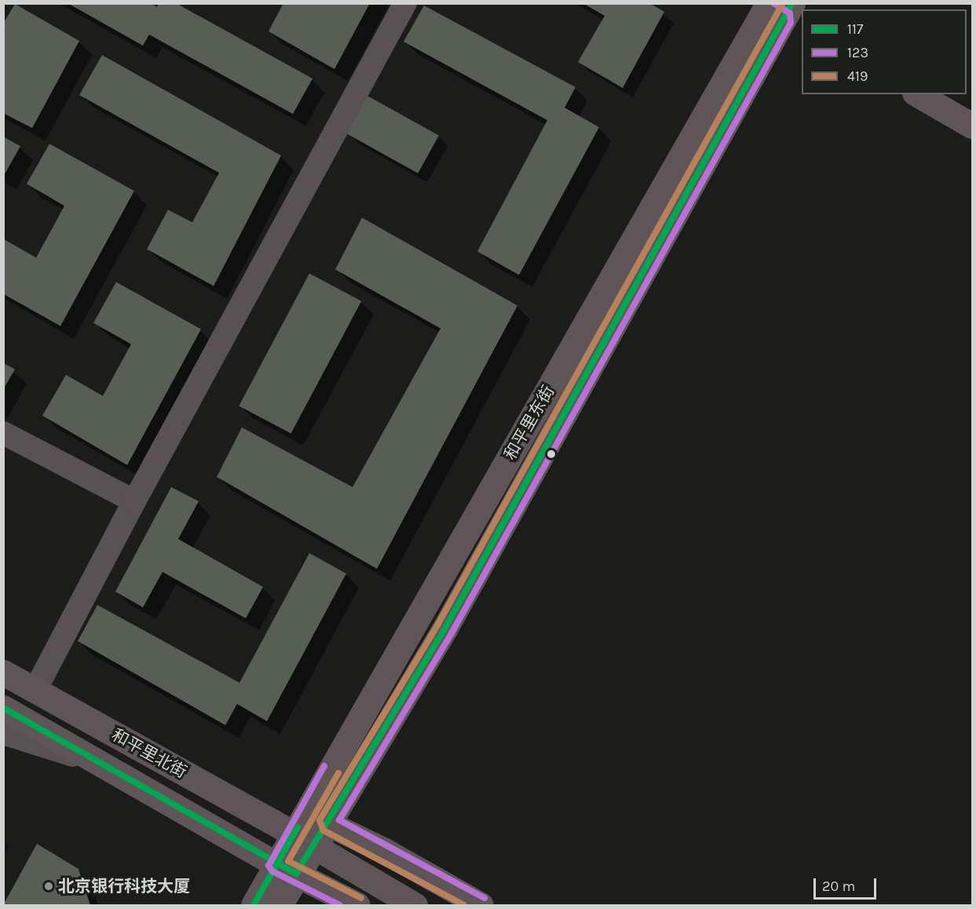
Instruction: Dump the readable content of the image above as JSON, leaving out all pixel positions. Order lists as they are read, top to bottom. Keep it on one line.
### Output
{"streets":{"street":["和平里东街","和平里北街"]},"crossings":[["和平里东街","和平里北街"]],"places":["北京银行科技大厦"],"lines":["transit line 117","transit line 123","transit line 419"],"legend":["117","123","419"],"scale_bar":"20 m"}
